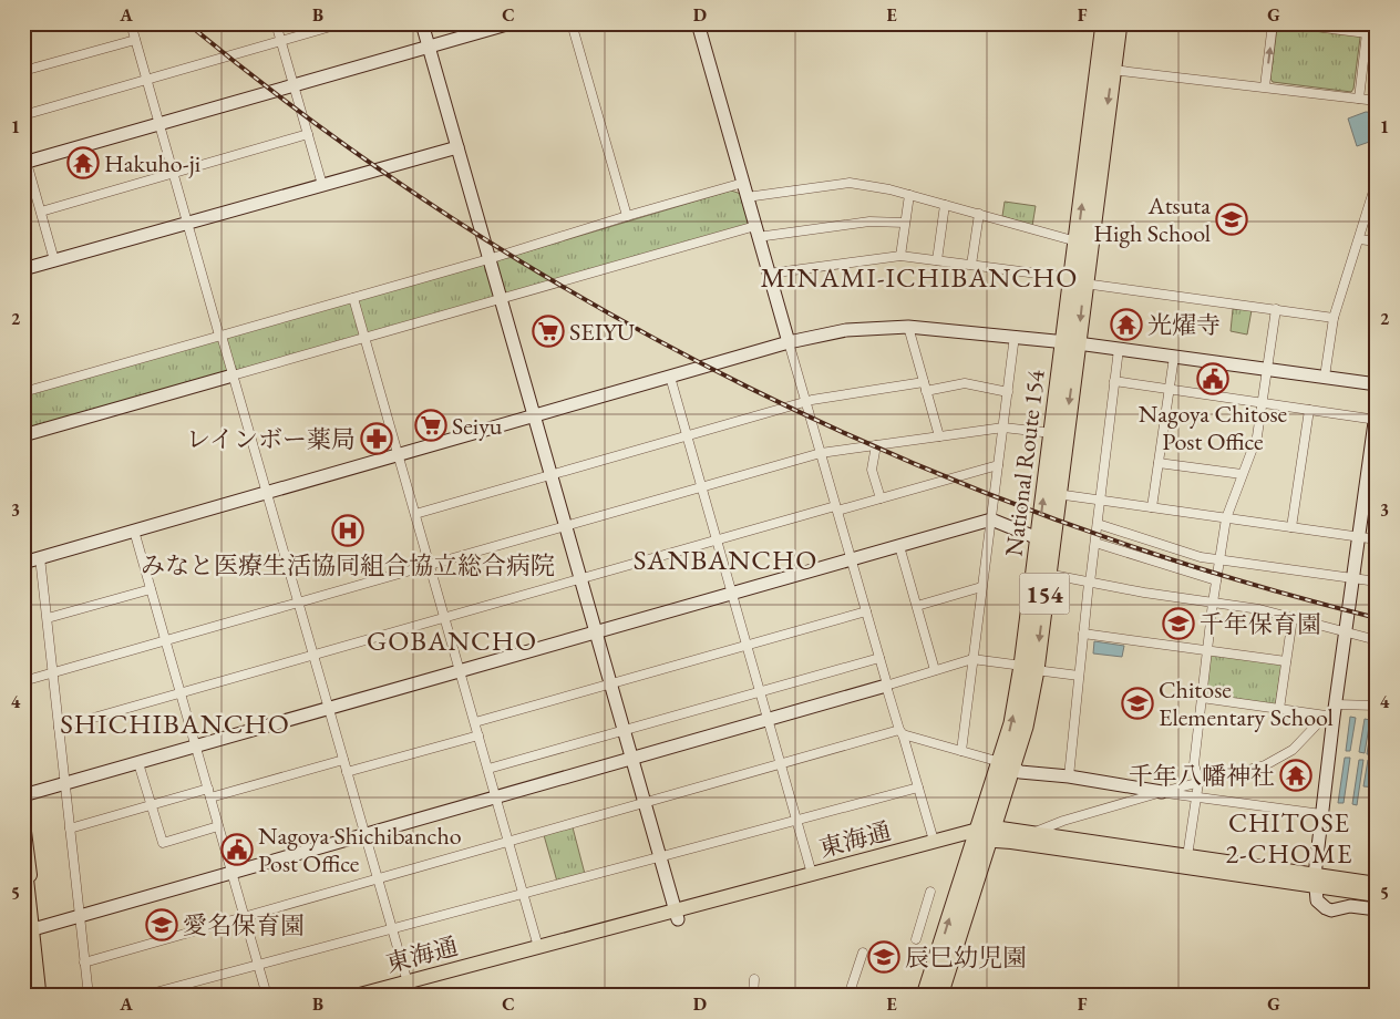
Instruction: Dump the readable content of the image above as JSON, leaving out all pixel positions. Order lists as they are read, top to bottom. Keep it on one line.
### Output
{"streets":{"highway":["National Route 154","154"],"main road":["東海通"]},"crossings":[["National Route 154","東海通"]],"districts":["MINAMI-ICHIBANCHO","SANBANCHO","GOBANCHO","SHICHIBANCHO","CHITOSE 2-CHOME"],"places":{"temple":["Hakuho-ji","光燿寺","千年八幡神社"],"school or university":["Atsuta High School","千年保育園","Chitose Elementary School","愛名保育園","辰巳幼児園"],"supermarket":["SEIYU","Seiyu"],"public building":["Nagoya Chitose Post Office","Nagoya Shichibancho Post Office"],"pharmacy":["レインボー薬局"],"hospital":["みなと医療生活協同組合協立総合病院"]},"grid":{"columns":["A","B","C","D","E","F","G"],"rows":["1","2","3","4","5"]}}
